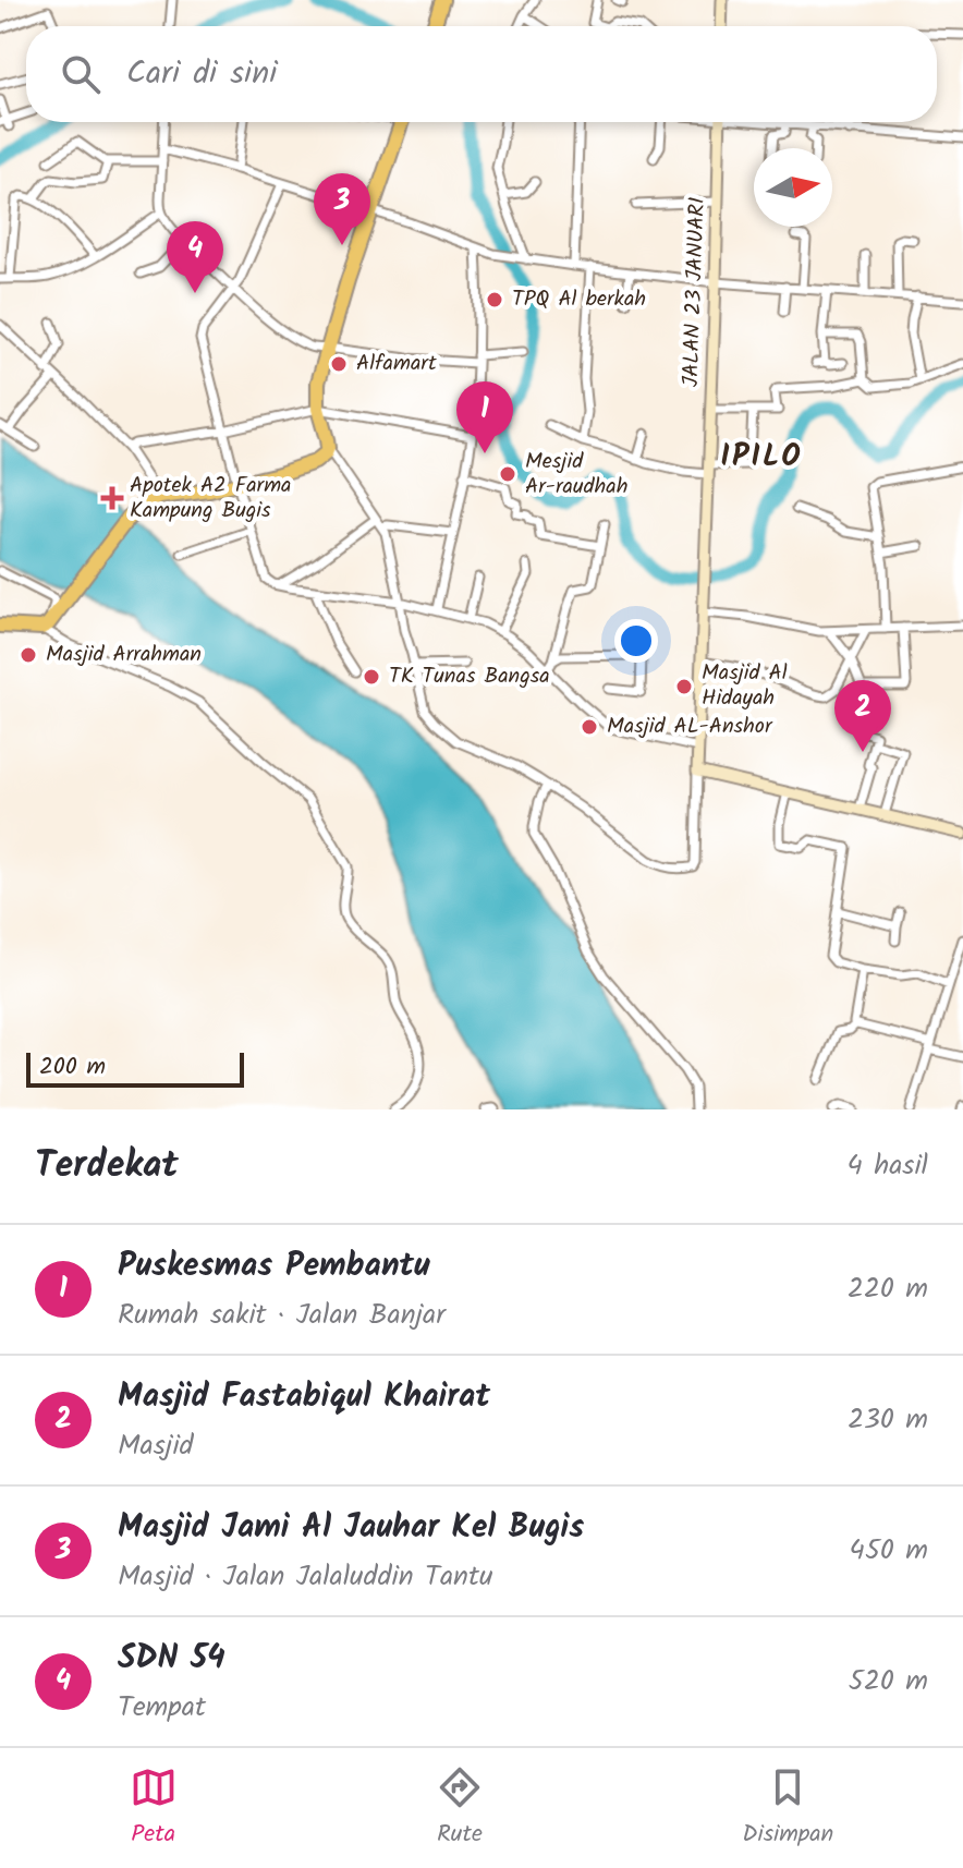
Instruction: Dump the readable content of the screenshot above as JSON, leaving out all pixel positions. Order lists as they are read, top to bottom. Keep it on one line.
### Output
{"streets":{"street":["JALAN 23 JANUARI"]},"districts":["IPILO"],"places":{"other":["TPQ Al berkah","Alfamart","Mesjid Ar-raudhah","Masjid Arrahman","TK Tunas Bangsa","Masjid Al Hidayah","Masjid AL-Anshor"],"health":["Apotek A2 Farma Kampung Bugis"]},"scale_bar":"200 m","north":"right","page":{"search":"Cari di sini","pins":["3","4","1","2"],"scale":"200 m","heading":["Terdekat","4 hasil"],"list":[{"mark":"1","name":"Puskesmas Pembantu","note":"Rumah sakit · Jalan Banjar","value":"220 m"},{"mark":"2","name":"Masjid Fastabiqul Khairat","note":"Masjid","value":"230 m"},{"mark":"3","name":"Masjid Jami Al Jauhar Kel Bugis","note":"Masjid · Jalan Jalaluddin Tantu","value":"450 m"},{"mark":"4","name":"SDN 54","note":"Tempat","value":"520 m"}],"nav":["Peta","Rute","Disimpan"]}}
